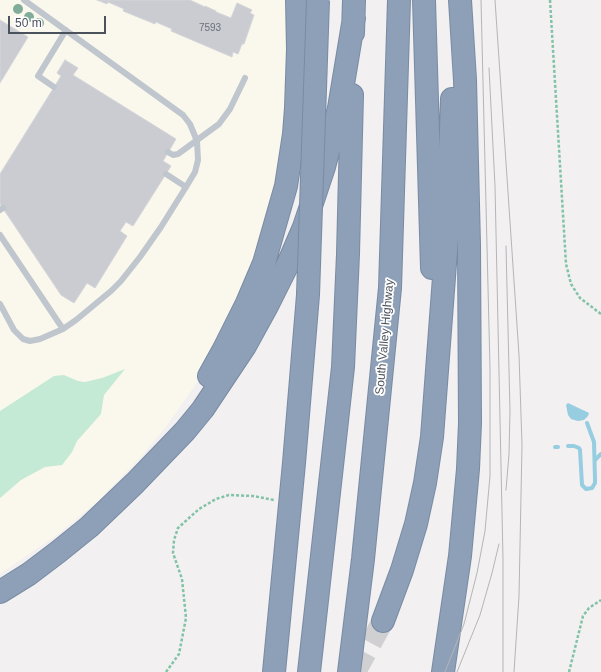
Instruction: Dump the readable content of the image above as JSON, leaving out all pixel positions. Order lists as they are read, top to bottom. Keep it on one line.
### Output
{"streets":{"highway":["South Valley Highway"]},"house_numbers":["7593"],"scale_bar":"50 m"}
